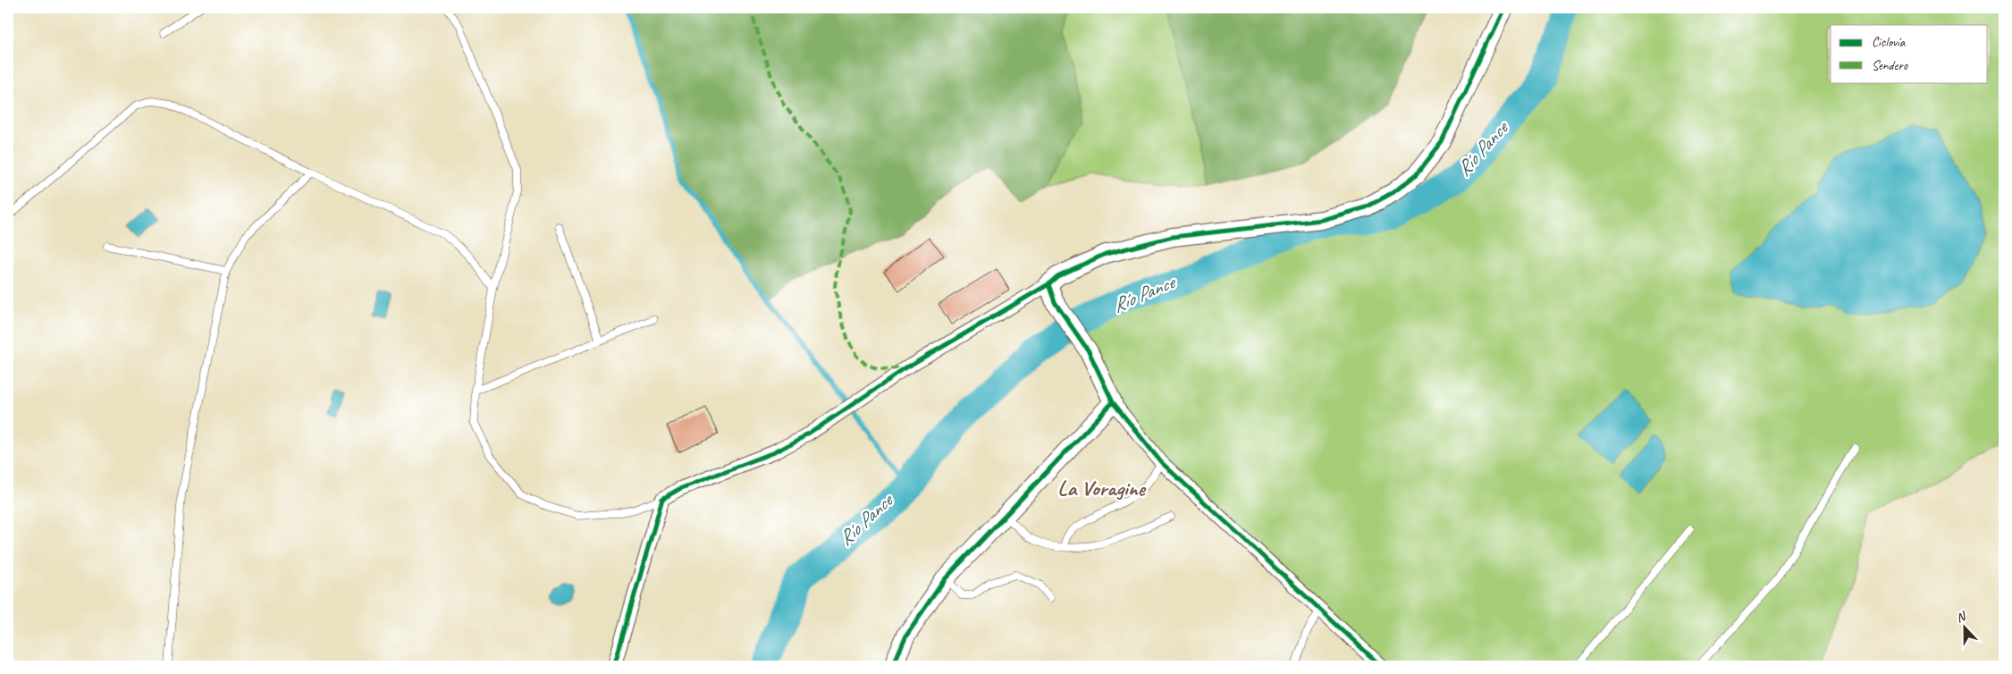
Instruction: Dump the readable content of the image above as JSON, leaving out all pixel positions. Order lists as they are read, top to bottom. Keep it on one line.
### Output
{"districts":["La Voragine"],"water":["Río Pance"],"legend":["Ciclovía","Sendero"],"north":"top"}
